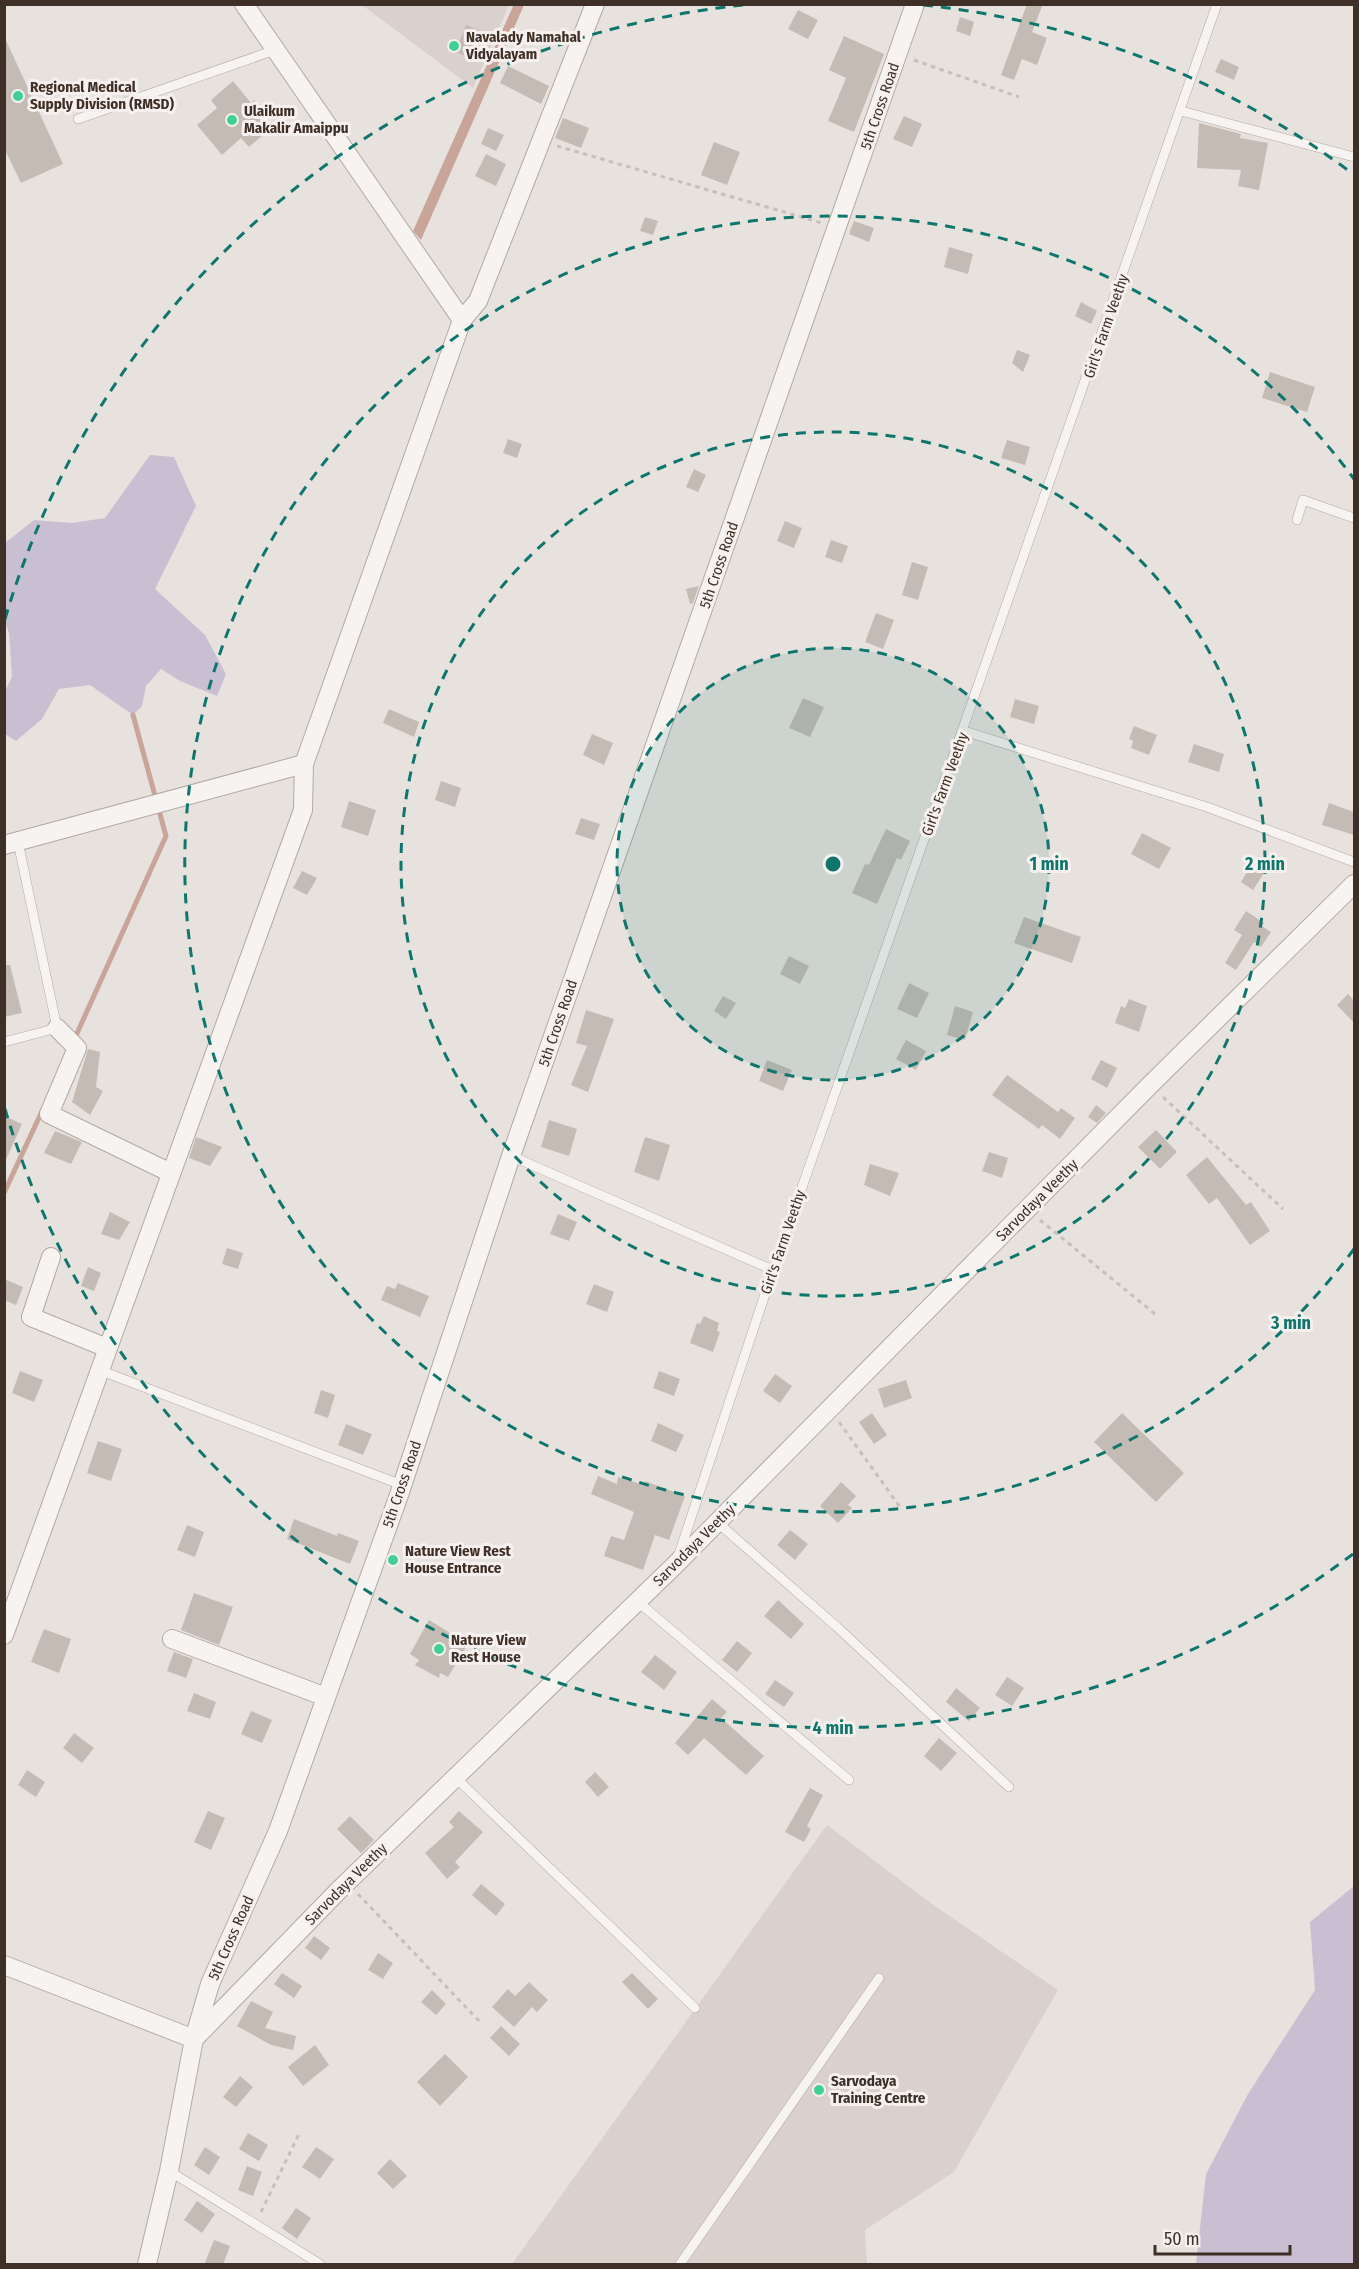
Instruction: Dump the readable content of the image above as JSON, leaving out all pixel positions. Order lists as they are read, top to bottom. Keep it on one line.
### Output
{"streets":{"street":["5th Cross Road","Sarvodaya Veethy"],"lane":["Girl's Farm Veethy"]},"crossings":[["5th Cross Road","Sarvodaya Veethy"],["Girl's Farm Veethy","Sarvodaya Veethy"]],"places":["Navalady Namahal Vidyalayam","Regional Medical Supply Division (RMSD)","Ulaikum Makalir Amaippu","Nature View Rest House Entrance","Nature View Rest House","Sarvodaya Training Centre"],"scale_bar":"50 m","rings":["1 min","2 min","3 min","4 min"]}
